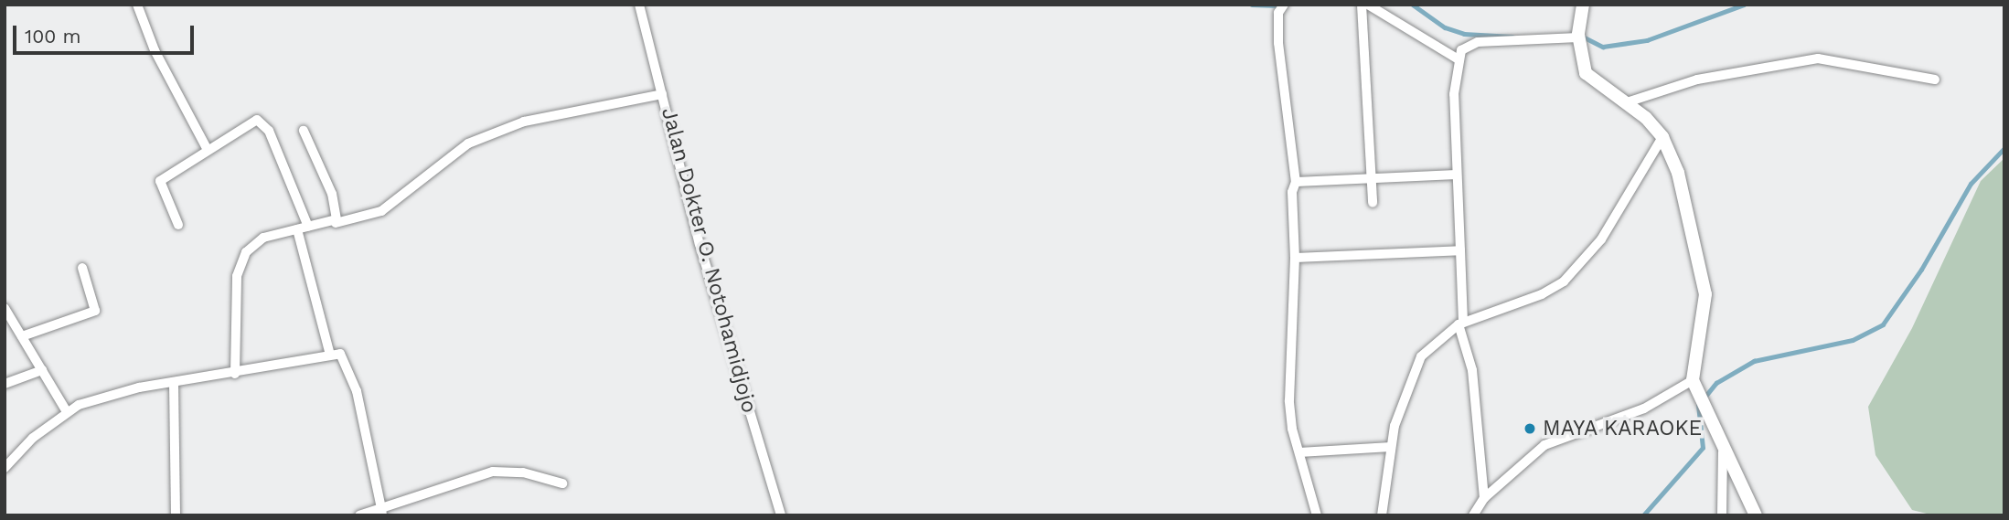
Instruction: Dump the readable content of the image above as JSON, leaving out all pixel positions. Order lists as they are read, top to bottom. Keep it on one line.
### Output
{"streets":{"street":["Jalan Dokter O. Notohamidjojo"]},"places":["MAYA KARAOKE"],"scale_bar":"100 m"}
